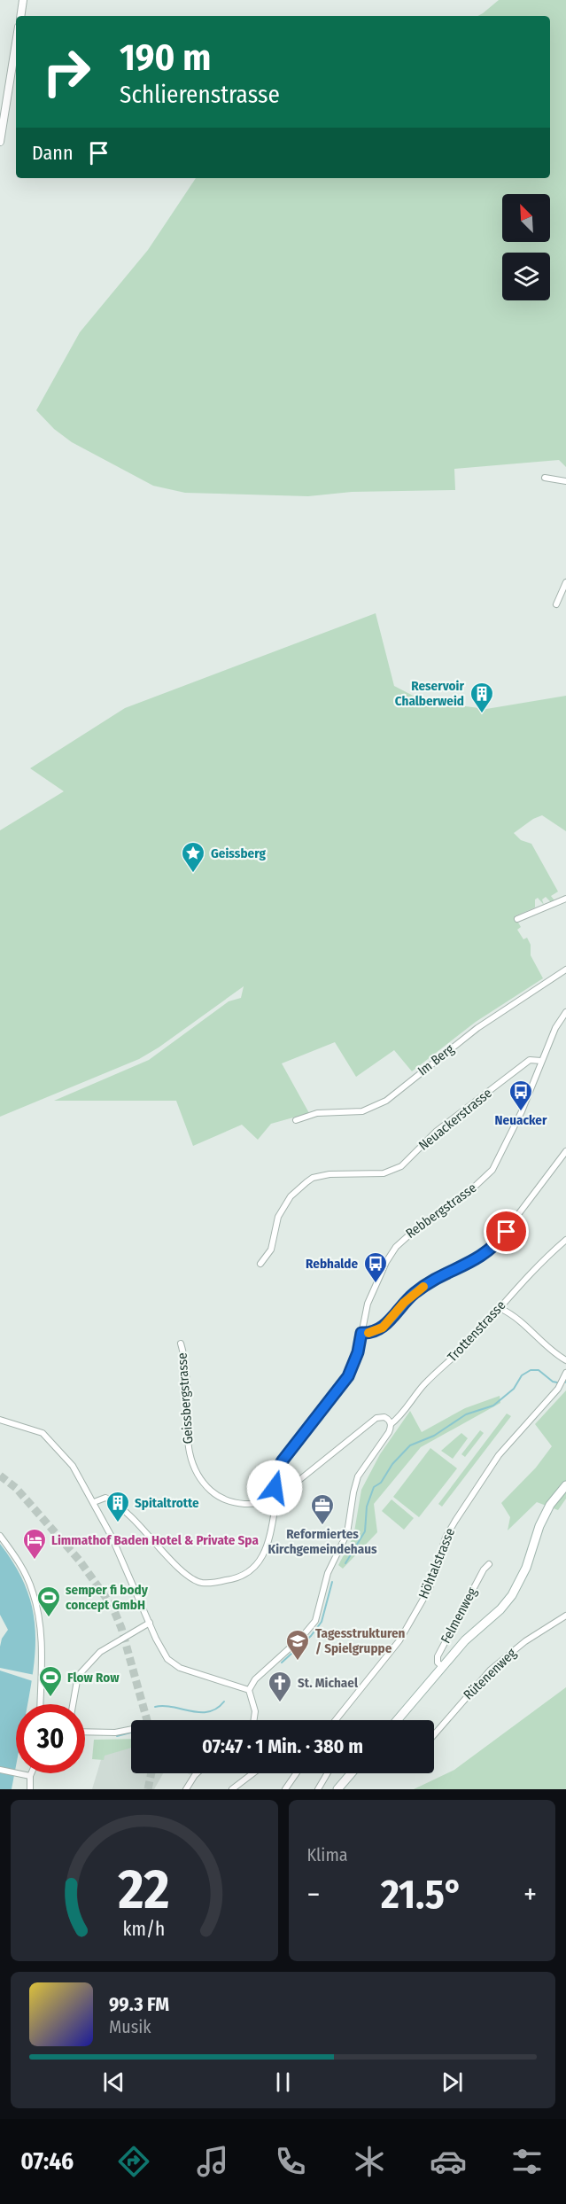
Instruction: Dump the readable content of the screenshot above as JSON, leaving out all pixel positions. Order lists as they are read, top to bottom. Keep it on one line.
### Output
{"streets":{"street":["Im Berg","Neuackerstrasse","Rebbergstrasse","Trottenstrasse","Geissbergstrasse","Höhtalstrasse","Felmenweg","Rütenenweg"]},"crossings":[["Neuackerstrasse","Rebbergstrasse"],["Rebbergstrasse","Geissbergstrasse"],["Trottenstrasse","Geissbergstrasse"]],"places":{"building":["Reservoir Chalberweid","Spitaltrotte"],"place":["Geissberg"],"bus stop":["Neuacker","Rebhalde"],"office":["Reformiertes Kirchgemeindehaus"],"hotel":["Limmathof Baden Hotel & Private Spa"],"sports":["semper fi body concept GmbH","Flow Row"],"school or university":["Tagesstrukturen / Spielgruppe"],"church":["St. Michael"]},"north":"top left","page":{"turn":["190 m","Schlierenstrasse"],"then":"Dann","limit":"30","trip":"07:47 · 1 Min. · 380 m","tile":"Klima","heat":["−","21.5°","+"],"song":["99.3 FM","Musik"],"tabs":"07:46","gauge":["22","km/h"]}}
